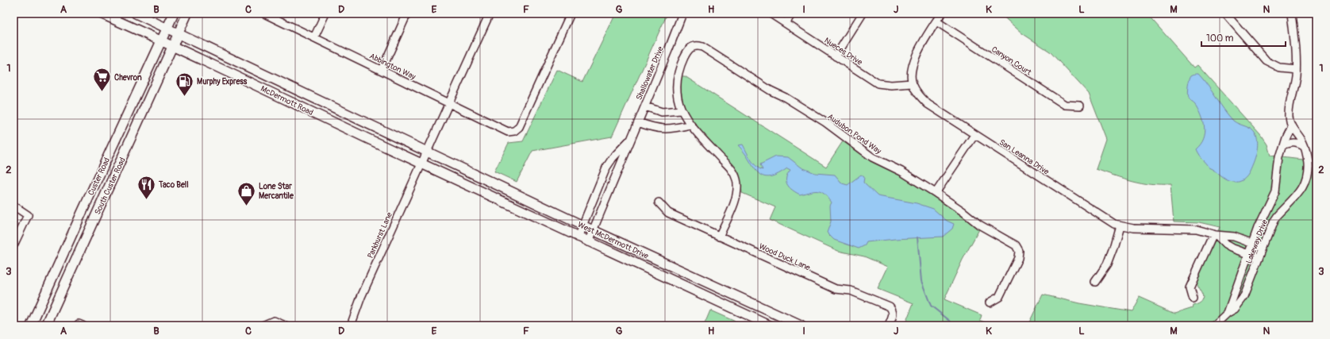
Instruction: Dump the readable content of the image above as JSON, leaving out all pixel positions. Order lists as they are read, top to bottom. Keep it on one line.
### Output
{"streets":{"main road":["McDermott Road","Custer Road","South Custer Road","West McDermott Drive"],"street":["Nueces Drive","Canyon Court","Abbington Way","Shallowater Drive","Audubon Pond Way","San Leanna Drive","Parkhurst Lane","Lakeway Drive","Wood Duck Lane"]},"crossings":[["Nueces Drive","San Leanna Drive"],["Abbington Way","Parkhurst Lane"],["Shallowater Drive","West McDermott Drive"],["McDermott Road","Custer Road"],["McDermott Road","South Custer Road"],["McDermott Road","Parkhurst Lane"],["McDermott Road","West McDermott Drive"],["San Leanna Drive","Lakeway Drive"],["Parkhurst Lane","West McDermott Drive"]],"places":{"supermarket":["Chevron"],"fuel station":["Murphy Express"],"restaurant":["Taco Bell"],"shop":["Lone Star Mercantile"]},"scale_bar":"100 m","grid":{"columns":["A","B","C","D","E","F","G","H","I","J","K","L","M","N"],"rows":["1","2","3"]}}
